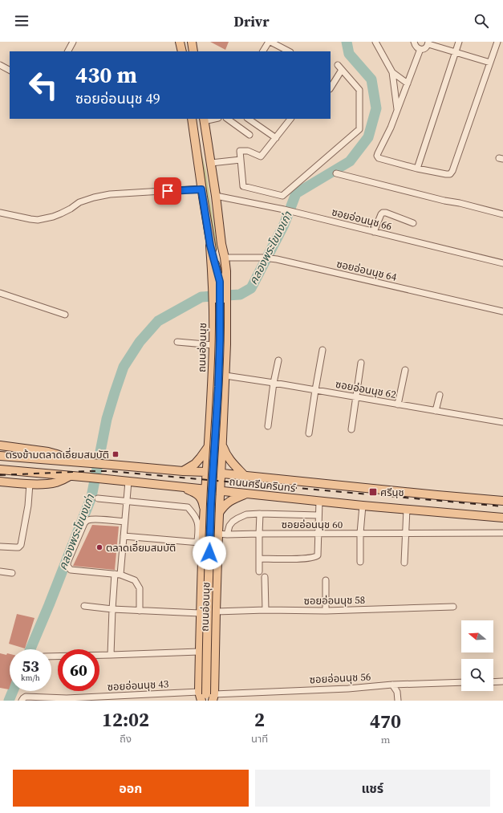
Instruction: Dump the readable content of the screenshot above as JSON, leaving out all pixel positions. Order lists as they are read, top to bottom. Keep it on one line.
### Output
{"streets":{"main road":["ถนนอ่อนนุช","ถนนศรีนครินทร์"],"street":["ซอยอ่อนนุช 66","ซอยอ่อนนุช 64","ซอยอ่อนนุช 62","ซอยอ่อนนุช 60","ซอยอ่อนนุช 58","ซอยอ่อนนุช 56","ซอยอ่อนนุช 43"]},"crossings":[["ซอยอ่อนนุช 66","ถนนอ่อนนุช"],["ซอยอ่อนนุช 64","ถนนอ่อนนุช"],["ถนนอ่อนนุช","ซอยอ่อนนุช 62"],["ถนนอ่อนนุช","ถนนศรีนครินทร์"],["ถนนอ่อนนุช","ซอยอ่อนนุช 60"],["ถนนอ่อนนุช","ซอยอ่อนนุช 58"],["ถนนอ่อนนุช","ซอยอ่อนนุช 56"],["ถนนอ่อนนุช","ซอยอ่อนนุช 43"]],"water":["คลองพระโขนงเก่า"],"places":{"transit":["ตรงข้ามตลาดเอี่ยมสมบัติ","ศรีนุช"],"other":["ตลาดเอี่ยมสมบัติ"]},"north":"left","page":{"header":"Drivr","turn":["430 m","ซอยอ่อนนุช 49"],"speed":"53 km/h","limit":"60","eta":["12:02","ถึง","2","นาที","470","m"],"buttons":["ออก","แชร์"]}}
